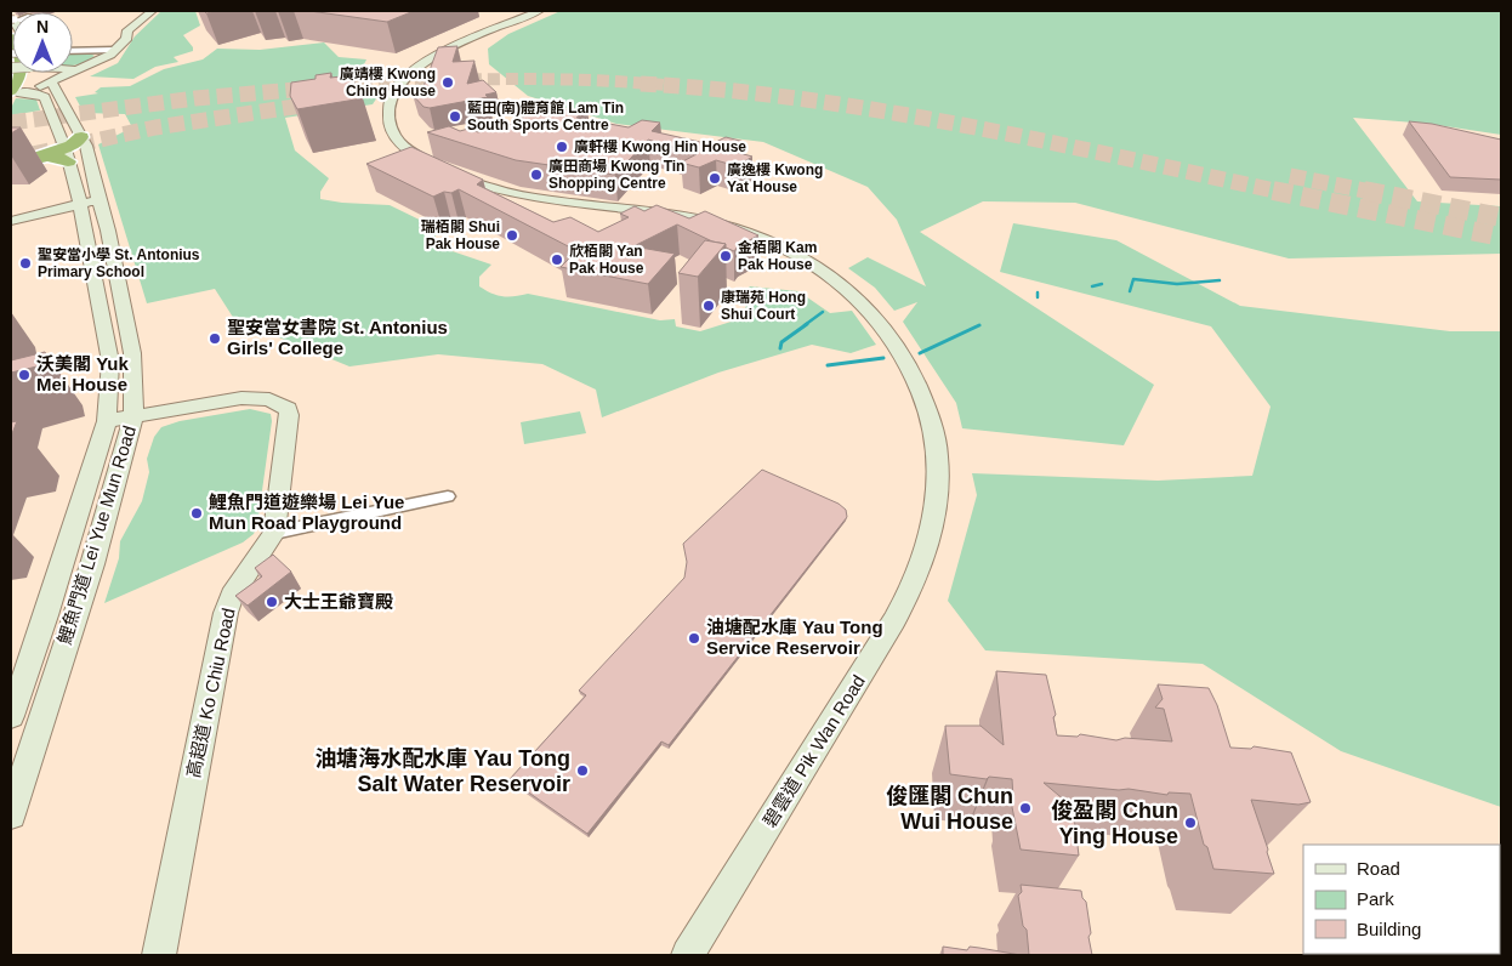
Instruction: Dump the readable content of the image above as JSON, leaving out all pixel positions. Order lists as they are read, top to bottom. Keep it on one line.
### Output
{"streets":{"main road":["鯉魚門道 Lei Yue Mun Road","高超道 Ko Chiu Road","碧雲道 Pik Wan Road"]},"crossings":[["鯉魚門道 Lei Yue Mun Road","高超道 Ko Chiu Road"]],"places":["廣靖樓 Kwong Ching House","藍田(南)體育館 Lam Tin South Sports Centre","廣軒樓 Kwong Hin House","廣田商場 Kwong Tin Shopping Centre","廣逸樓 Kwong Yat House","瑞栢閣 Shui Pak House","金栢閣 Kam Pak House","欣栢閣 Yan Pak House","聖安當小學 St. Antonius Primary School","康瑞苑 Hong Shui Court","聖安當女書院 St. Antonius Girls' College","沃美閣 Yuk Mei House","鯉魚門道遊樂場 Lei Yue Mun Road Playground","大士王爺寶殿","油塘配水庫 Yau Tong Service Reservoir","油塘海水配水庫 Yau Tong Salt Water Reservoir","俊匯閣 Chun Wui House","俊盈閣 Chun Ying House"],"legend":["Road","Park","Building"],"north":"top"}
